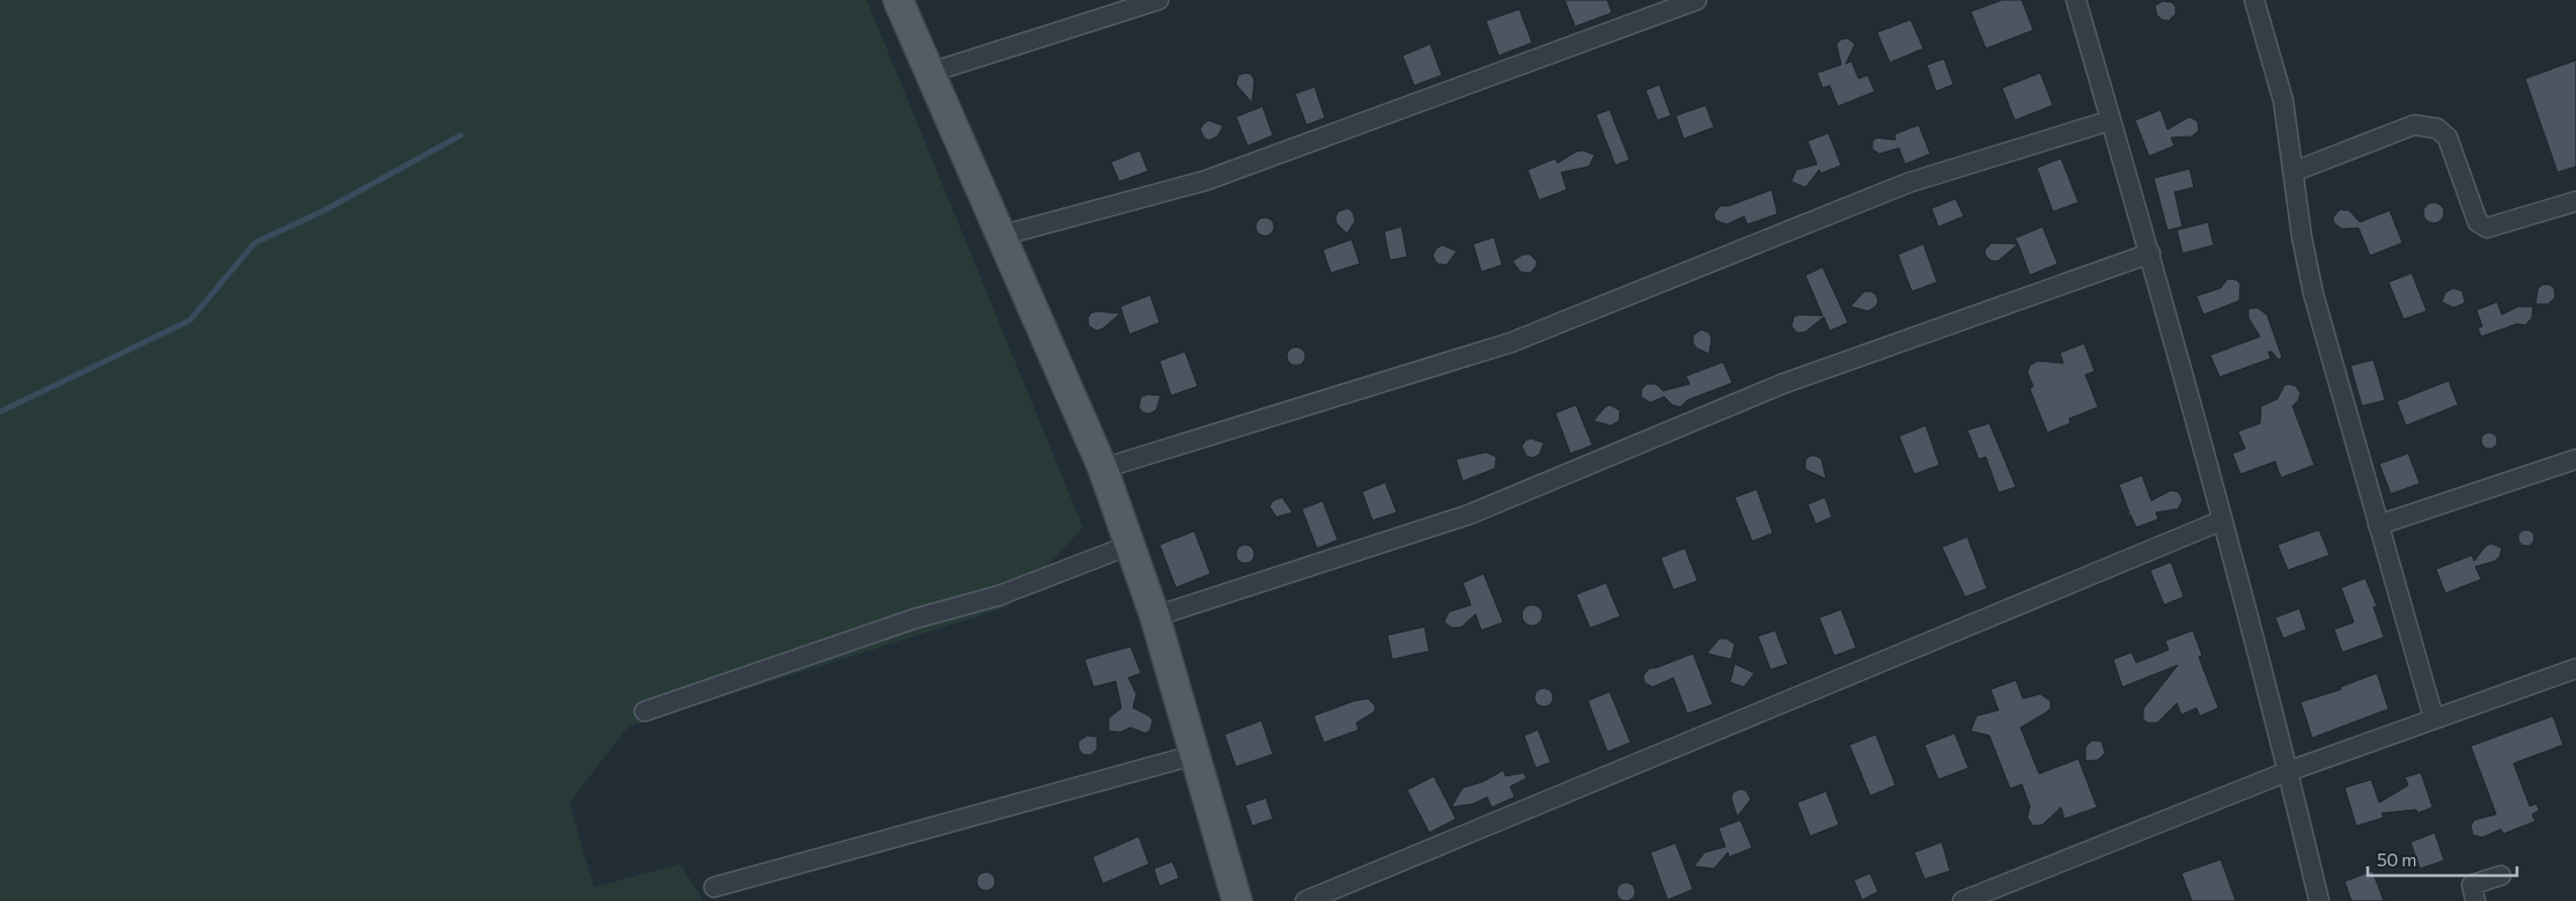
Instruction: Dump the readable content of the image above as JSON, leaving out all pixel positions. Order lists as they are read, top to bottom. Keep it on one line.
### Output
{"scale_bar":"50 m"}
